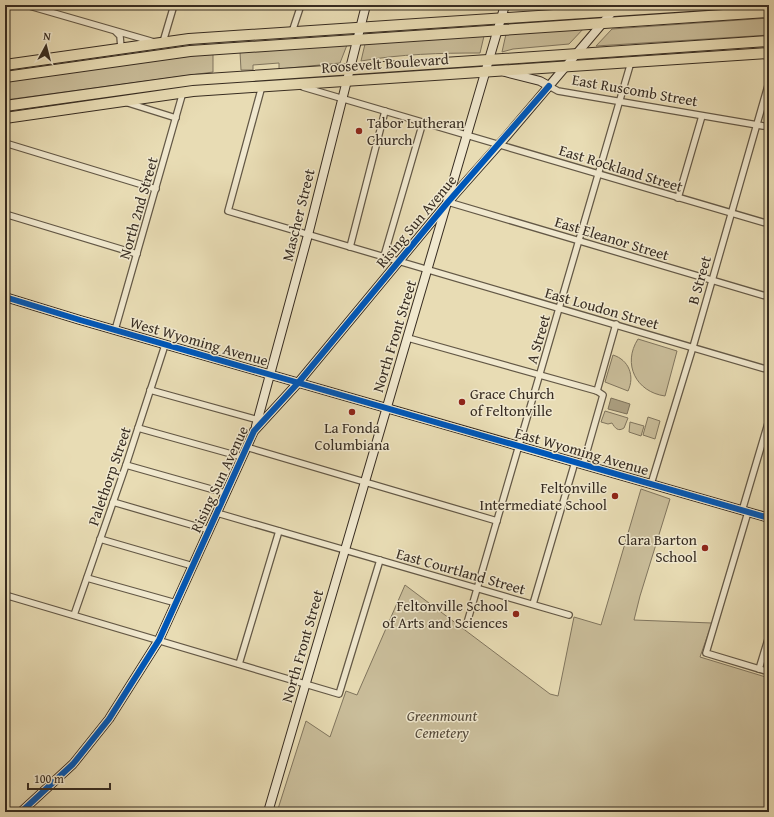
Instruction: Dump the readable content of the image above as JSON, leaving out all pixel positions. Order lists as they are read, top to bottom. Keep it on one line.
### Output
{"streets":{"highway":["Roosevelt Boulevard"],"street":["East Ruscomb Street","East Rockland Street","North 2nd Street","Mascher Street","Rising Sun Avenue","East Eleanor Street","B Street","East Loudon Street","North Front Street","A Street","West Wyoming Avenue","East Wyoming Avenue","Palethorp Street","East Courtland Street"]},"crossings":[["Roosevelt Boulevard","East Ruscomb Street"],["Roosevelt Boulevard","East Rockland Street"],["Roosevelt Boulevard","North 2nd Street"],["Roosevelt Boulevard","Mascher Street"],["Roosevelt Boulevard","Rising Sun Avenue"],["Roosevelt Boulevard","East Loudon Street"],["Roosevelt Boulevard","North Front Street"],["Roosevelt Boulevard","A Street"],["East Ruscomb Street","Rising Sun Avenue"],["East Ruscomb Street","B Street"],["East Ruscomb Street","A Street"],["East Rockland Street","Mascher Street"],["East Rockland Street","Rising Sun Avenue"],["East Rockland Street","B Street"],["East Rockland Street","North Front Street"],["East Rockland Street","A Street"],["North 2nd Street","West Wyoming Avenue"],["Mascher Street","Rising Sun Avenue"],["Mascher Street","East Loudon Street"],["Mascher Street","West Wyoming Avenue"],["Rising Sun Avenue","East Eleanor Street"],["Rising Sun Avenue","East Loudon Street"],["Rising Sun Avenue","North Front Street"],["Rising Sun Avenue","West Wyoming Avenue"],["Rising Sun Avenue","East Courtland Street"],["East Eleanor Street","B Street"],["East Eleanor Street","North Front Street"],["East Eleanor Street","A Street"],["B Street","East Loudon Street"],["B Street","East Wyoming Avenue"],["East Loudon Street","North Front Street"],["East Loudon Street","A Street"],["North Front Street","West Wyoming Avenue"],["North Front Street","East Wyoming Avenue"],["North Front Street","East Courtland Street"],["A Street","East Wyoming Avenue"],["A Street","East Courtland Street"],["West Wyoming Avenue","East Wyoming Avenue"],["West Wyoming Avenue","Palethorp Street"]],"parks":["Greenmount Cemetery"],"places":["Tabor Lutheran Church","Grace Church of Feltonville","La Fonda Columbiana","Feltonville Intermediate School","Clara Barton School","Feltonville School of Arts and Sciences"],"scale_bar":"100 m","north":"top"}
